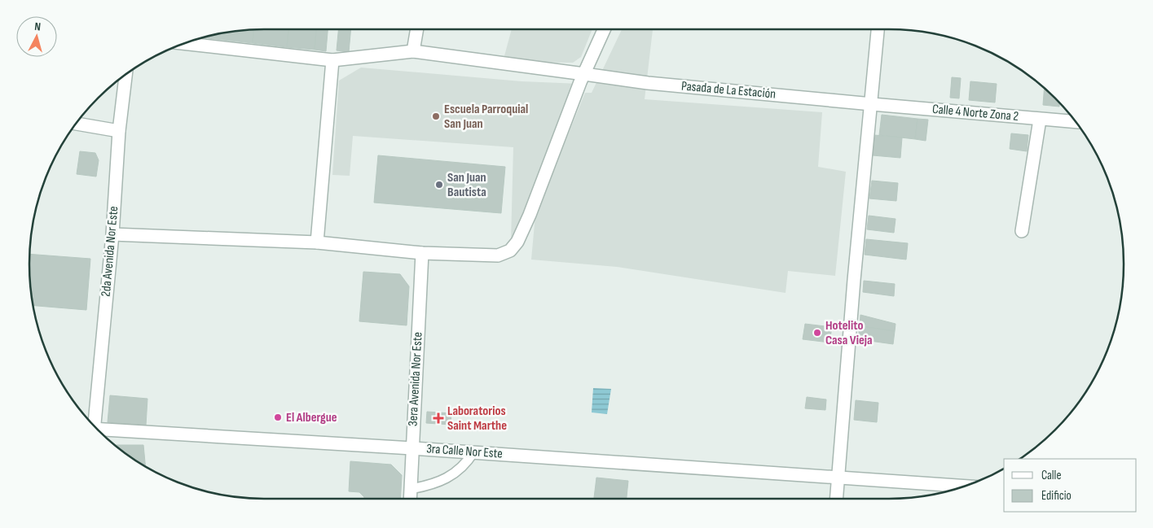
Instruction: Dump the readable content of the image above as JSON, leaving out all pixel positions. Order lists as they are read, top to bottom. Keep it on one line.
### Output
{"streets":{"street":["Pasada de La Estación","Calle 4 Norte Zona 2","2da Avenida Nor Este","3era Avenida Nor Este","3ra Calle Nor Este"]},"crossings":[["Pasada de La Estación","Calle 4 Norte Zona 2"],["3era Avenida Nor Este","3ra Calle Nor Este"]],"places":{"other":["Escuela Parroquial San Juan","San Juan Bautista","Hotelito Casa Vieja","El Albergue"],"health":["Laboratorios Saint Marthe"]},"legend":["Calle","Edificio"],"north":"top"}
